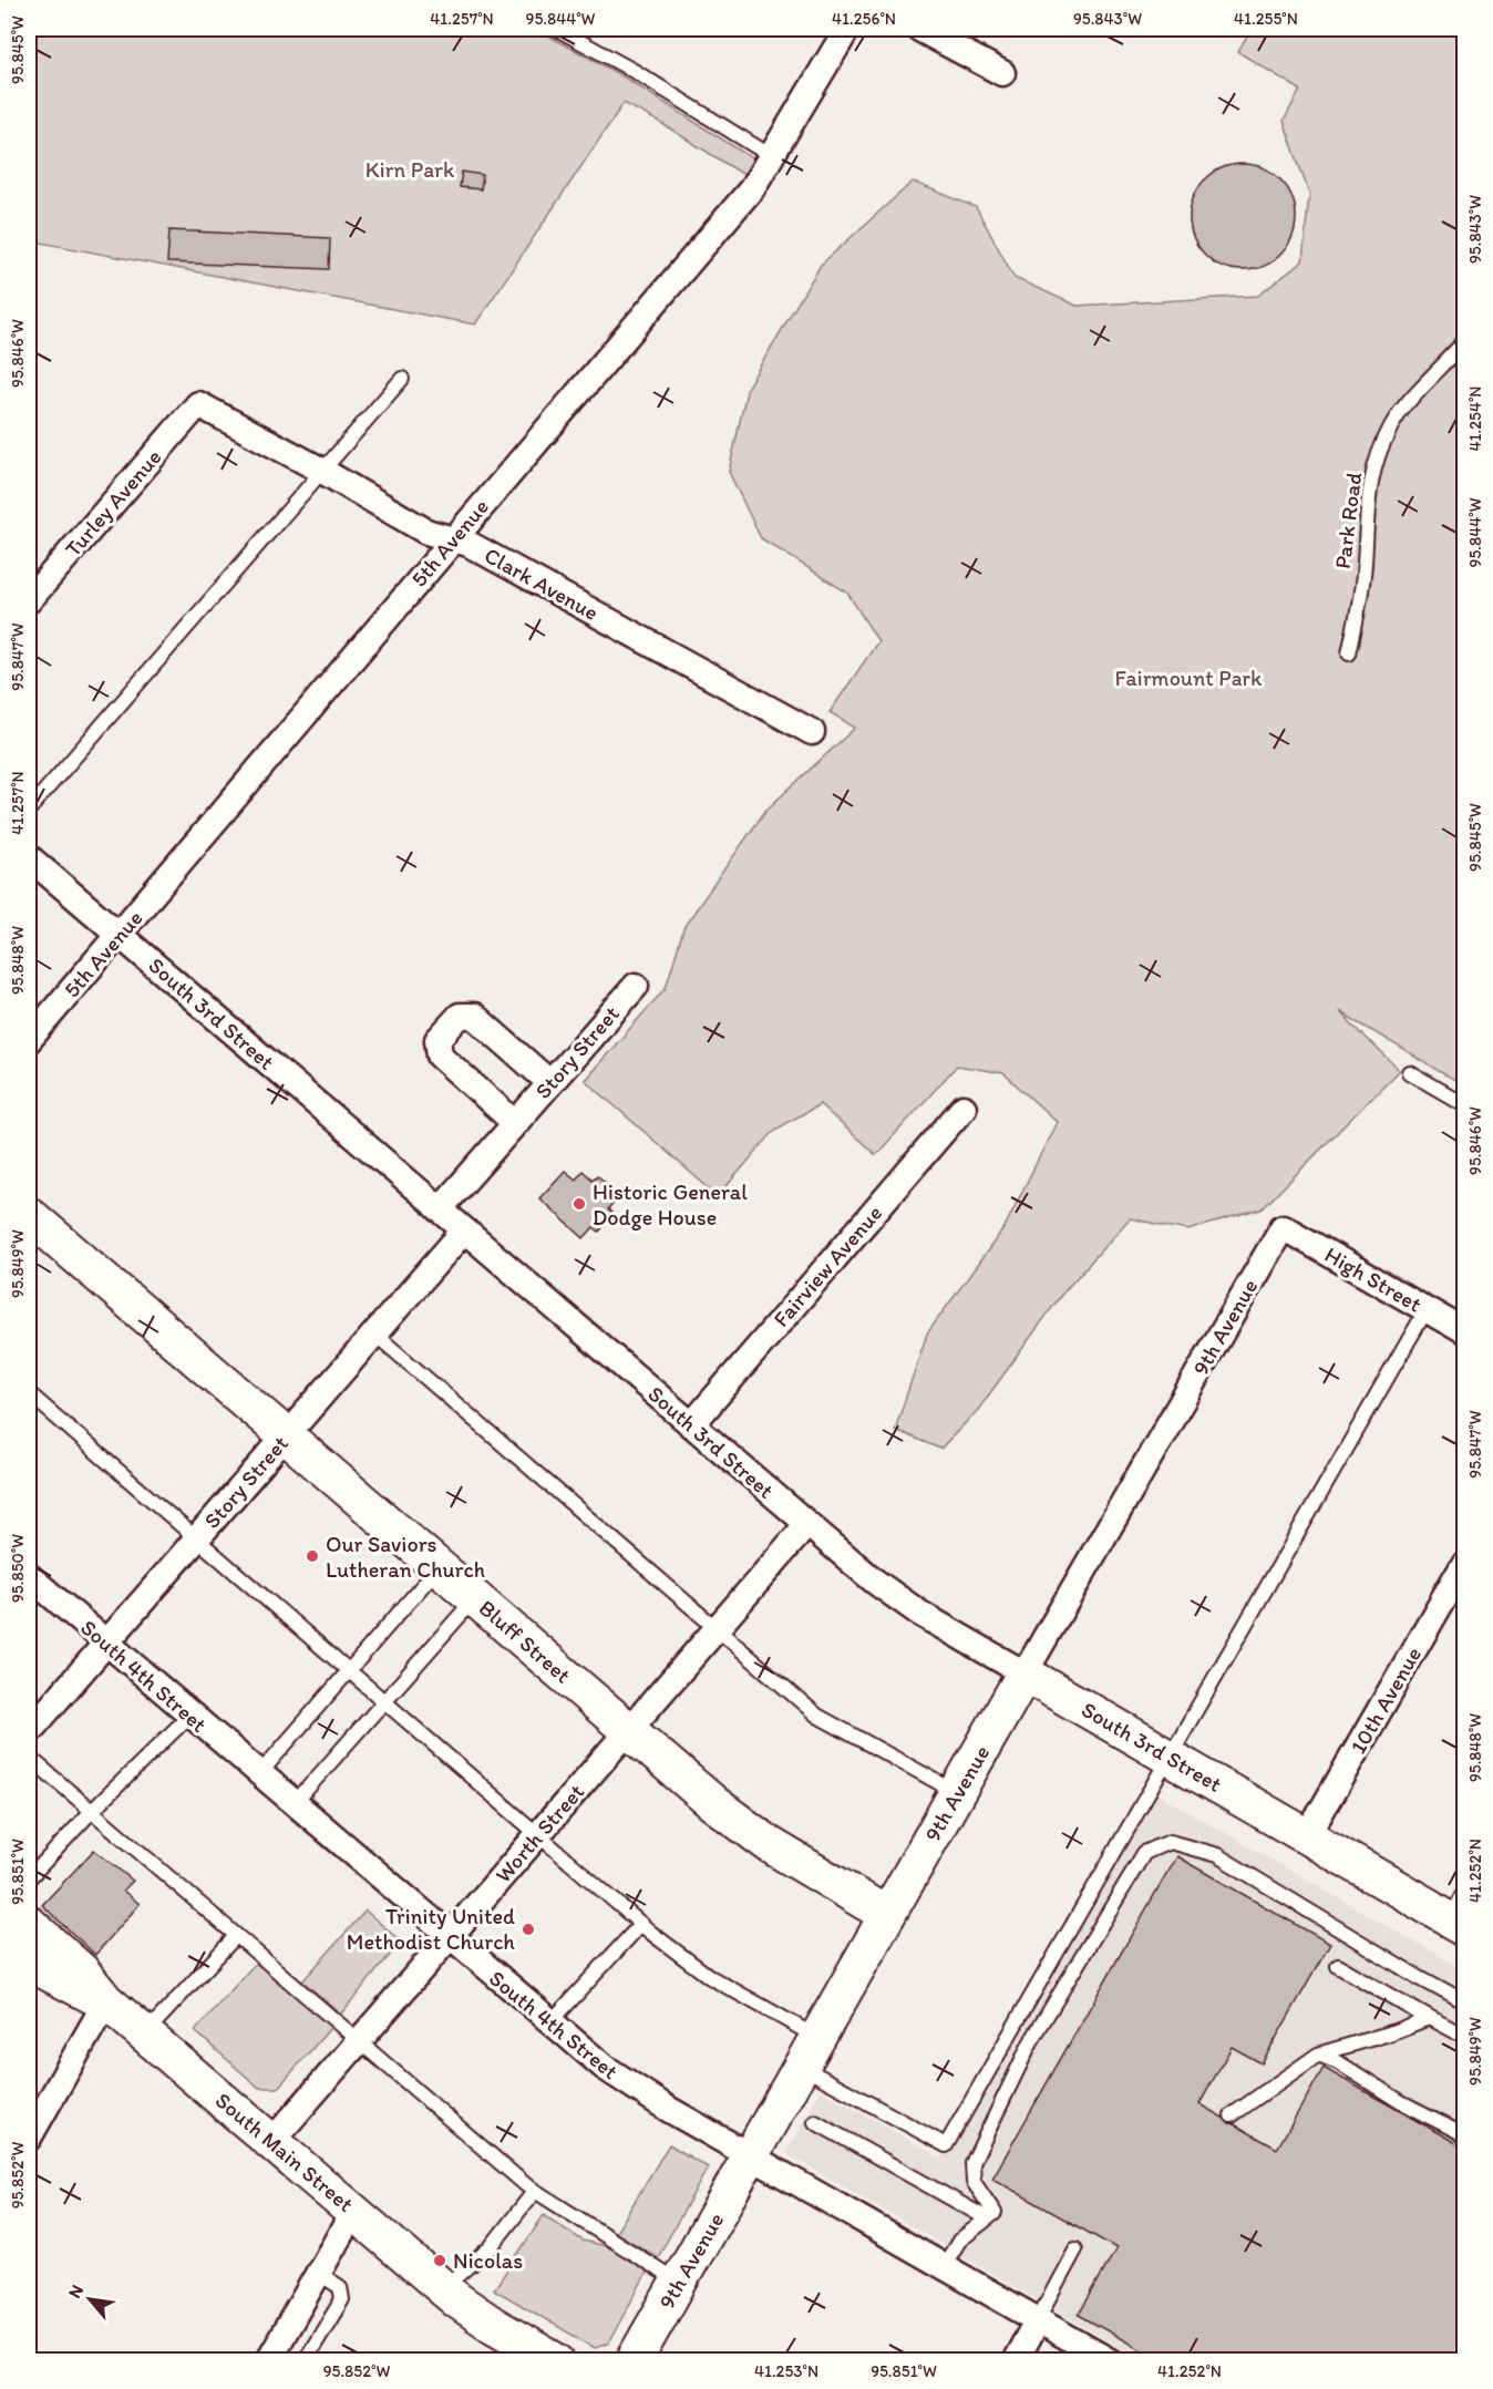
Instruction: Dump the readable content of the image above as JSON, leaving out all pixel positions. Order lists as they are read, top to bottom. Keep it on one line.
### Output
{"streets":{"main road":["South 3rd Street","9th Avenue","Bluff Street","South Main Street"],"street":["Turley Avenue","5th Avenue","Clark Avenue","Story Street","Fairview Avenue","High Street","South 4th Street","10th Avenue","Worth Street"],"lane":["Park Road"]},"crossings":[["Turley Avenue","Clark Avenue"],["5th Avenue","Clark Avenue"],["5th Avenue","South 3rd Street"],["South 3rd Street","Story Street"],["South 3rd Street","Fairview Avenue"],["South 3rd Street","9th Avenue"],["South 3rd Street","10th Avenue"],["South 3rd Street","Worth Street"],["Story Street","Bluff Street"],["Story Street","South 4th Street"],["High Street","9th Avenue"],["9th Avenue","Bluff Street"],["9th Avenue","South 4th Street"],["Bluff Street","Worth Street"],["South 4th Street","Worth Street"],["Worth Street","South Main Street"]],"parks":["Kirn Park","Fairmount Park"],"places":["Historic General Dodge House","Our Saviors Lutheran Church","Trinity United Methodist Church","Nicolas"],"north":"top left","coordinates":["41.257°N","95.844°W","41.256°N","95.843°W","41.255°N","95.845°W","95.846°W","41.254°N","95.847°W","95.848°W","95.849°W","95.850°W","41.252°N","95.851°W","95.852°W","41.253°N"]}
